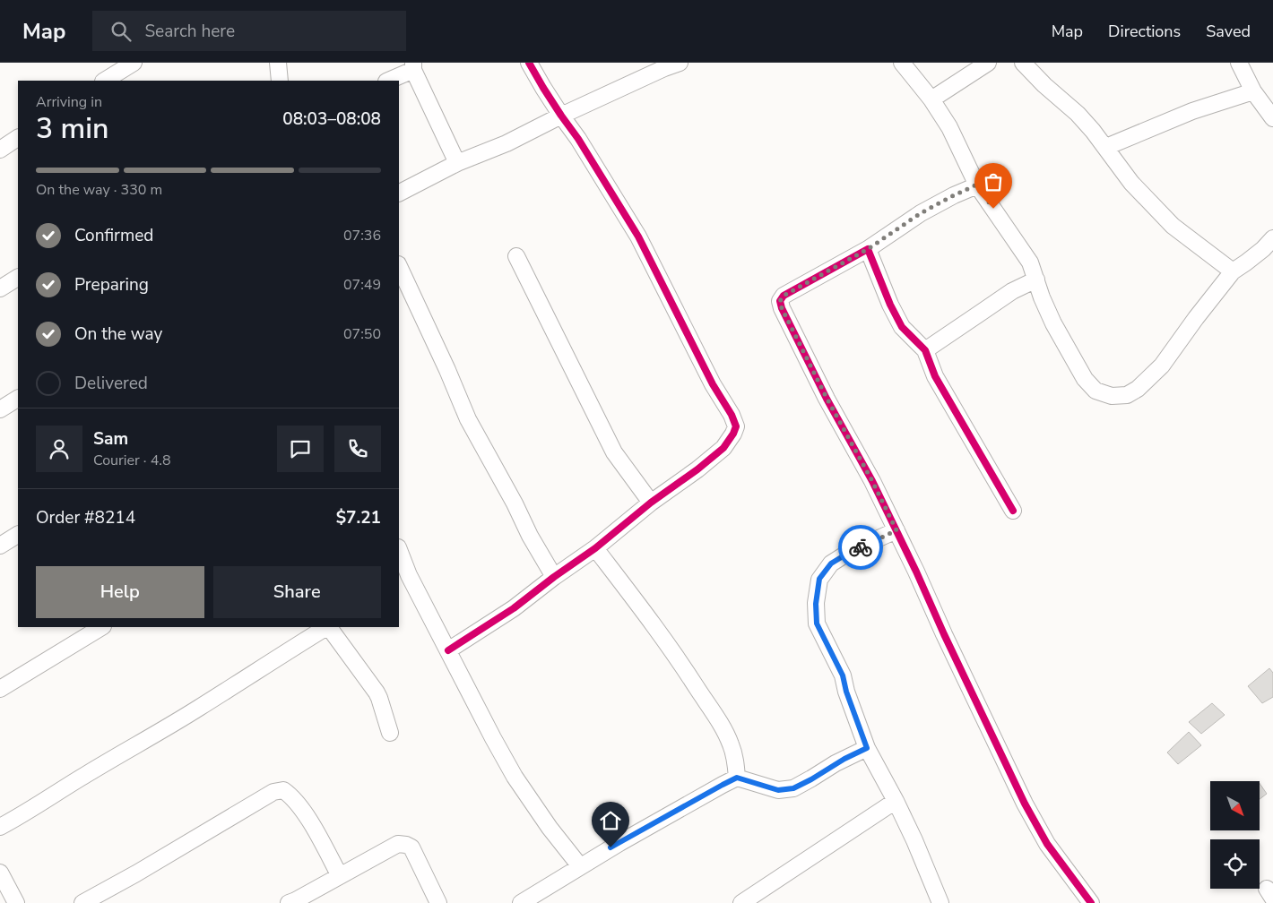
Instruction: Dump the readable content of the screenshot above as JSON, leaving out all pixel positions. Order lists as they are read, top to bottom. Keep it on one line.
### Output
{"north":"bottom right","page":{"header":"Map","search":"Search here","nav":["Map","Directions","Saved"],"heading":["3 min","Arriving in","08:03–08:08"],"panel":["Sam","Courier · 4.8","Order #8214","$7.21"],"bar":"On the way · 330 m","list":[["Confirmed","07:36"],["Preparing","07:49"],["On the way","07:50"],"Delivered"],"buttons":["Help","Share"]}}
